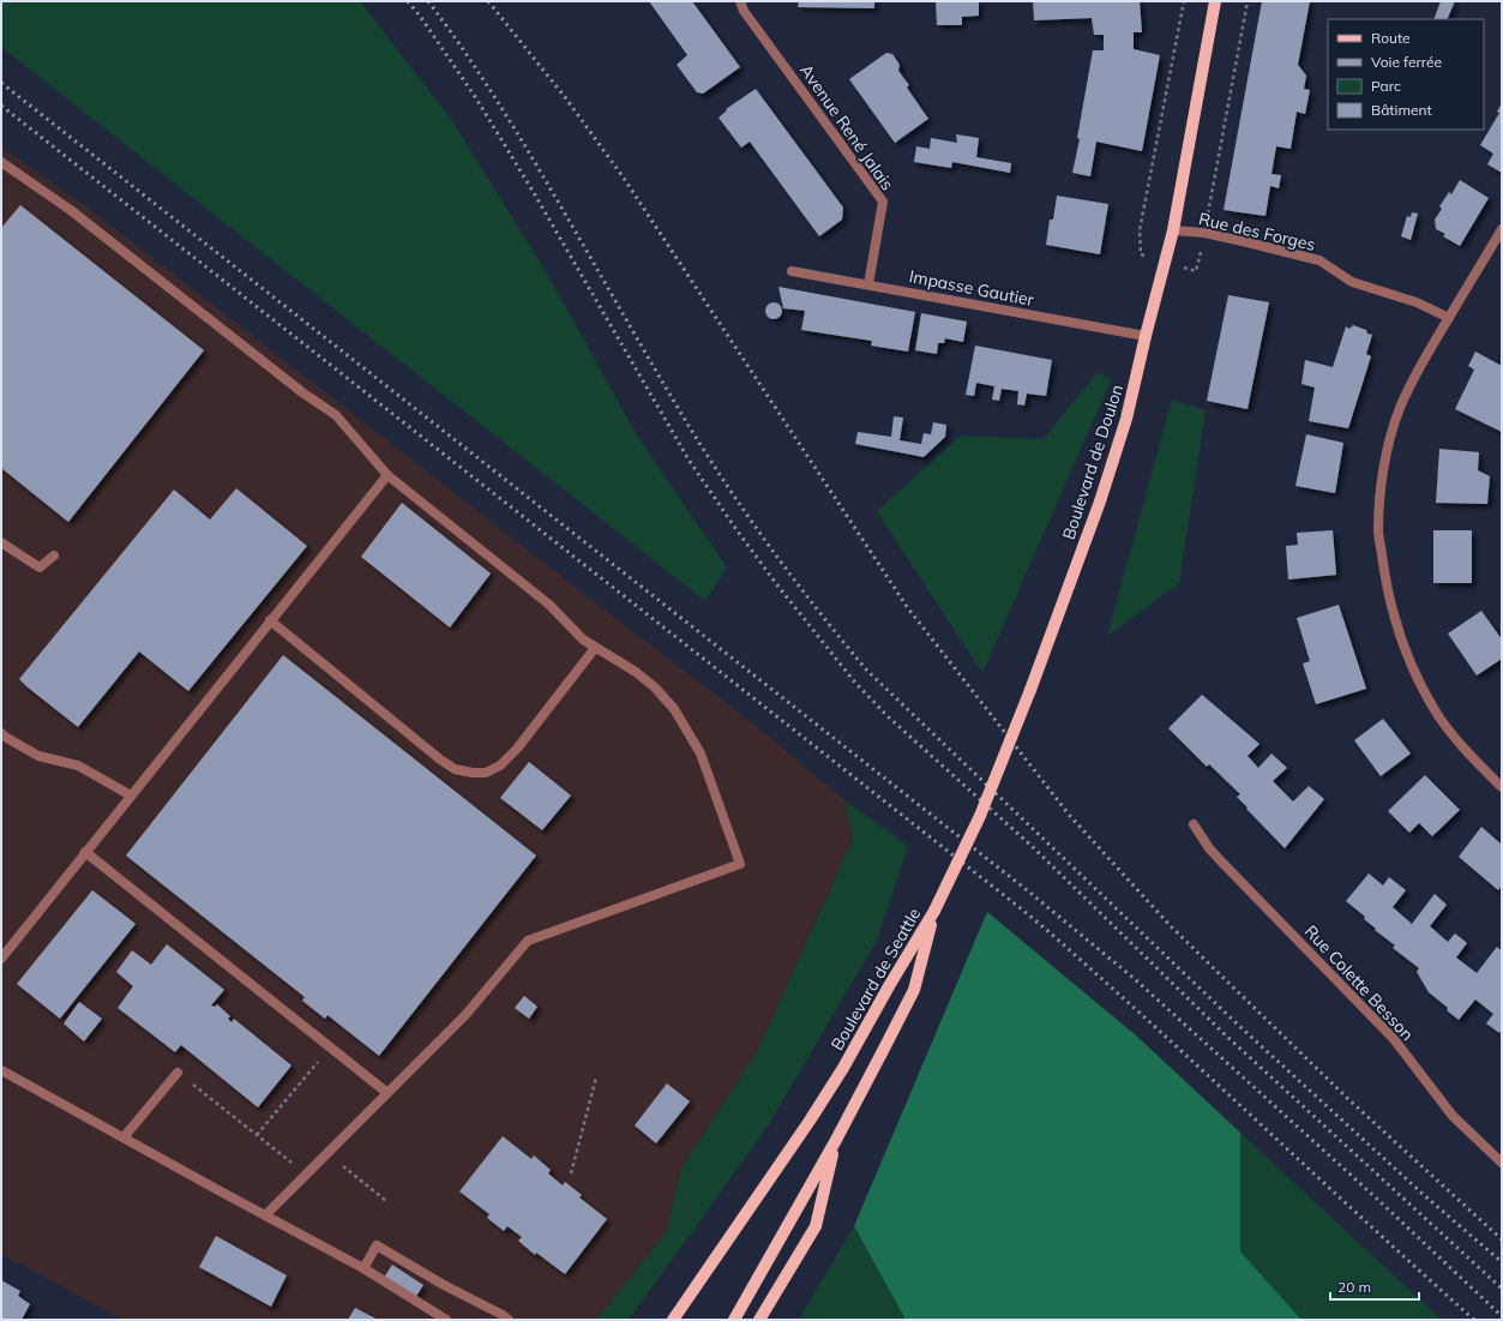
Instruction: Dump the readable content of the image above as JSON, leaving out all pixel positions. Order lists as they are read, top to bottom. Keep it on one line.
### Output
{"streets":{"main road":["Boulevard de Doulon","Boulevard de Seattle"],"street":["Avenue René Jalais","Rue des Forges","Impasse Gautier","Rue Colette Besson"]},"crossings":[["Avenue René Jalais","Impasse Gautier"],["Rue des Forges","Boulevard de Doulon"],["Impasse Gautier","Boulevard de Doulon"],["Boulevard de Doulon","Boulevard de Seattle"]],"legend":["Route","Voie ferrée","Parc","Bâtiment"],"scale_bar":"20 m"}
